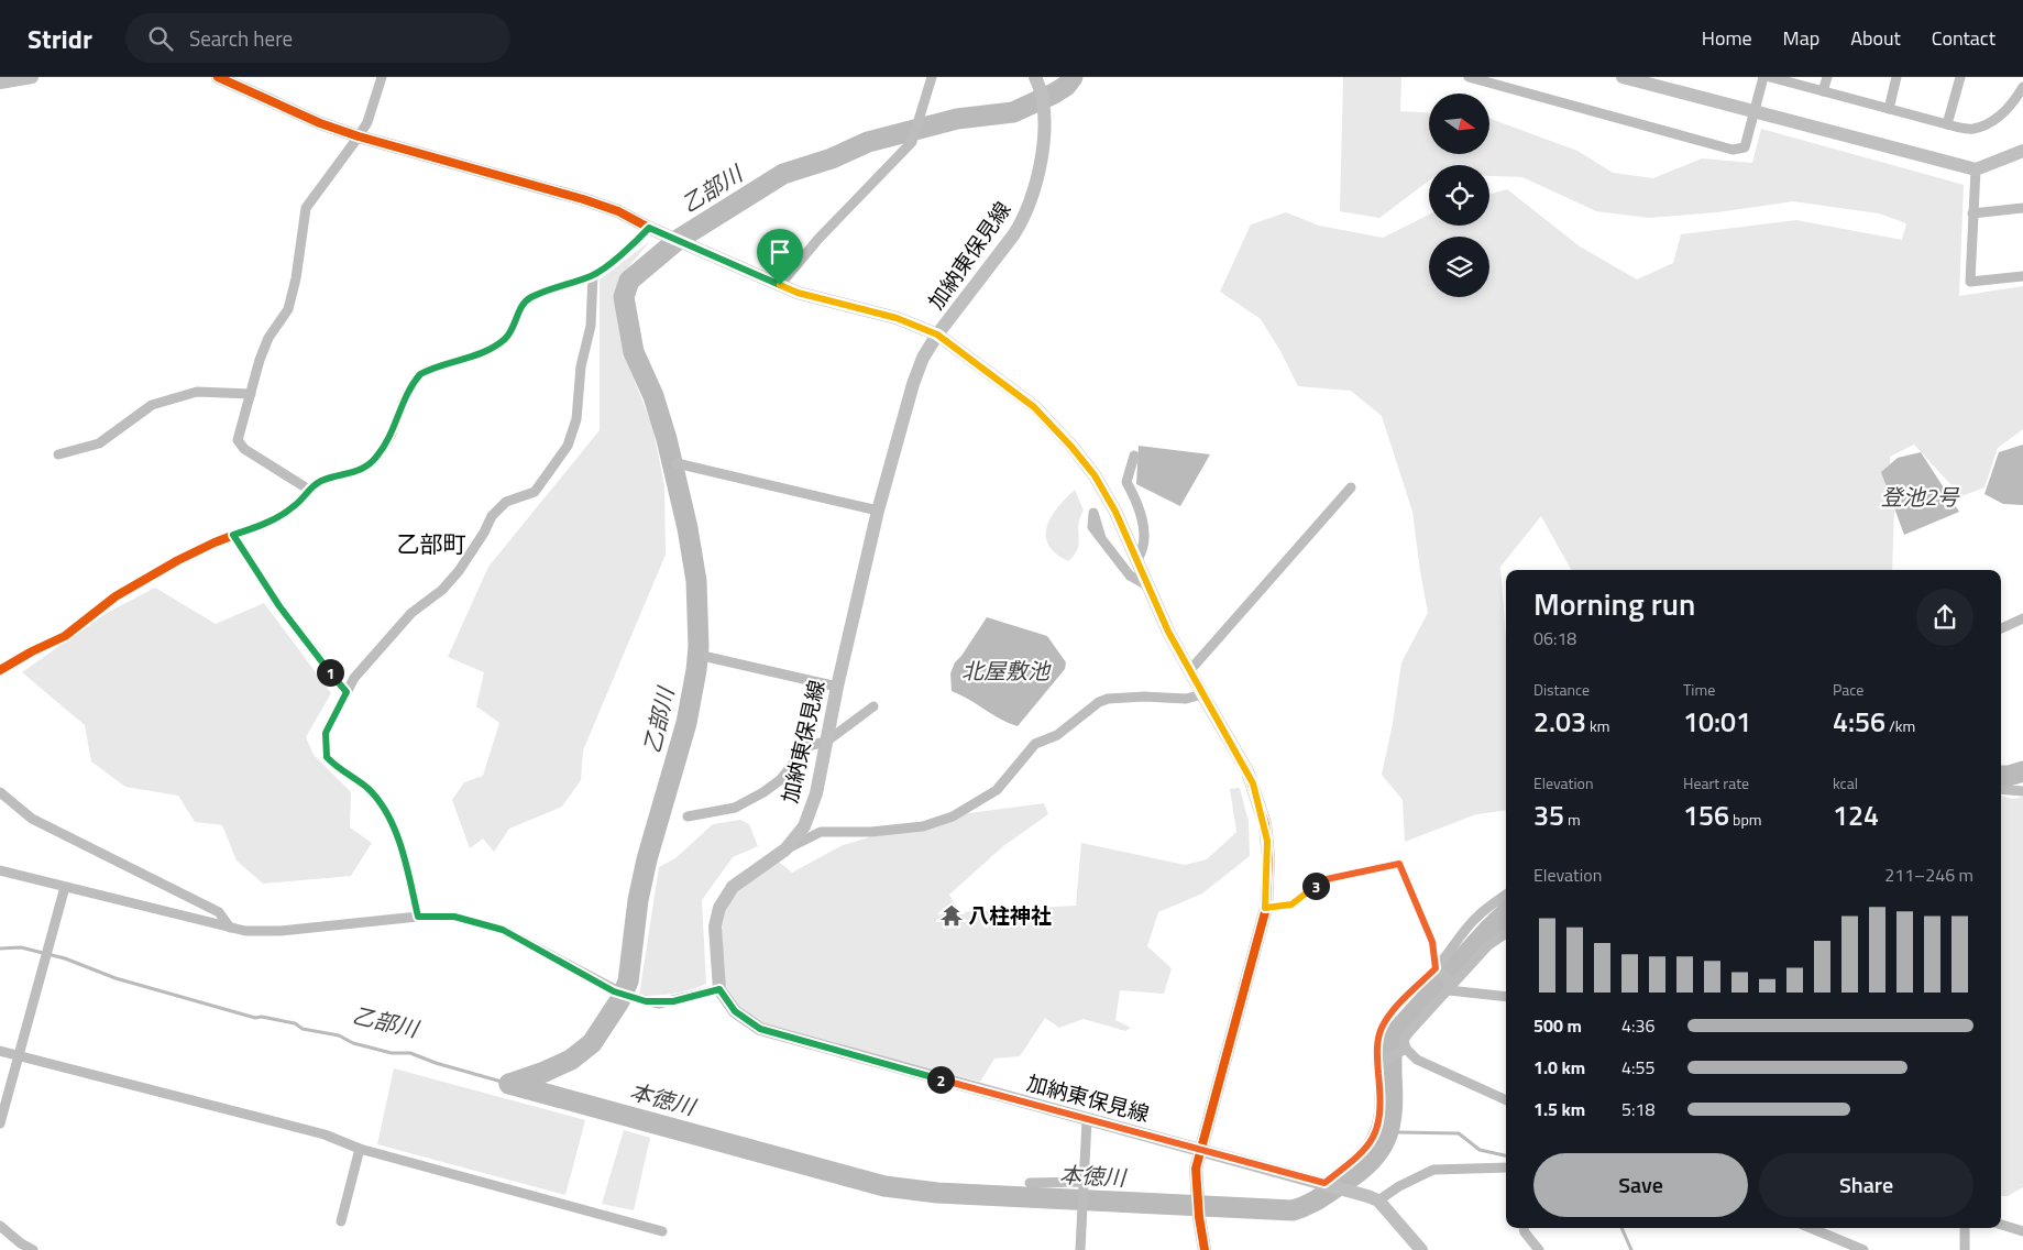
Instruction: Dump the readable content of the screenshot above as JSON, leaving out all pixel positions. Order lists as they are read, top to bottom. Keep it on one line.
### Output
{"streets":{"street":["加納東保見線"]},"districts":["乙部町"],"water":["乙部川","登池2号","北屋敷池","本徳川"],"places":{"temple":["八柱神社"]},"north":"right","page":{"header":"Stridr","search":"Search here","nav":["Home","Map","About","Contact"],"heading":["Morning run","06:18"],"pins":["1","3","2"],"stats":[["Distance","2.03 km"],["Time","10:01"],["Pace","4:56 /km"],["Elevation","35 m"],["Heart rate","156 bpm"],["kcal","124"]],"chart":["Elevation","211–246 m"],"list":[{"name":"500 m","note":"4:36"},{"name":"1.0 km","note":"4:55"},{"name":"1.5 km","note":"5:18"}],"buttons":["Save","Share"]}}
